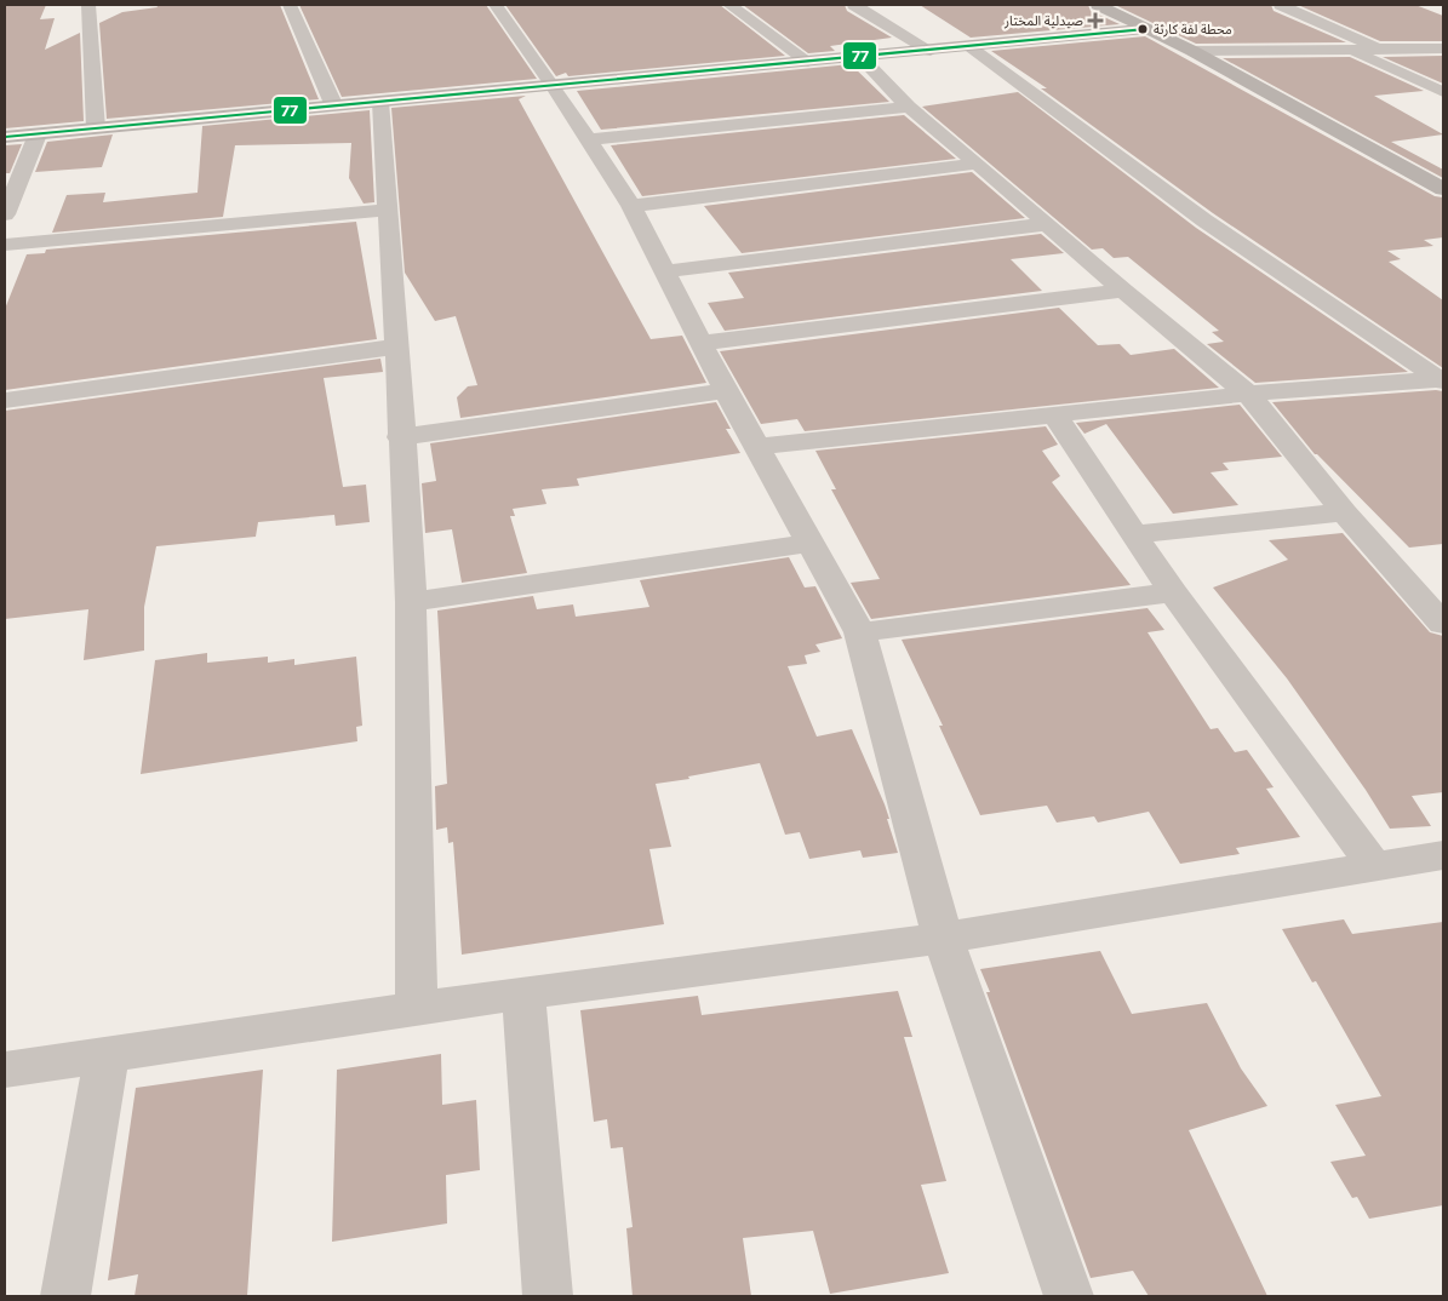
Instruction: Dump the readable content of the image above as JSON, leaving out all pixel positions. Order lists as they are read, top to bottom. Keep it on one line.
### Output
{"places":{"health":["صيدلية المختار"],"other":["محطة لفة كارثة"]},"lines":["transit line 77"]}
